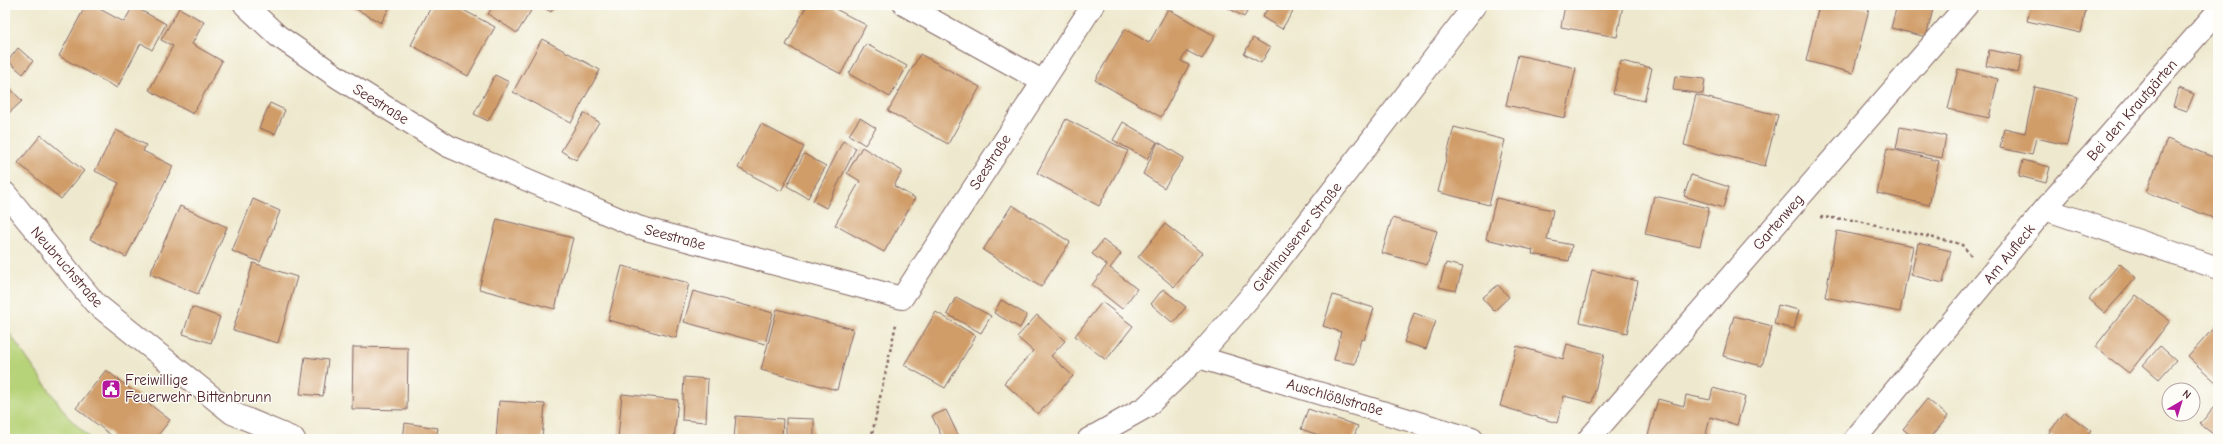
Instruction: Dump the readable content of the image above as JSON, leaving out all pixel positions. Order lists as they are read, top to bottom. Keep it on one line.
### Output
{"streets":{"street":["Seestraße","Bei den Krautgärten","Gartenweg","Gietlhausener Straße","Am Aufleck","Neubruchstraße","Auschlößlstraße"]},"crossings":[["Bei den Krautgärten","Am Aufleck"],["Gietlhausener Straße","Auschlößlstraße"]],"places":{"public building":["Freiwillige Feuerwehr Bittenbrunn"]},"north":"top right"}
